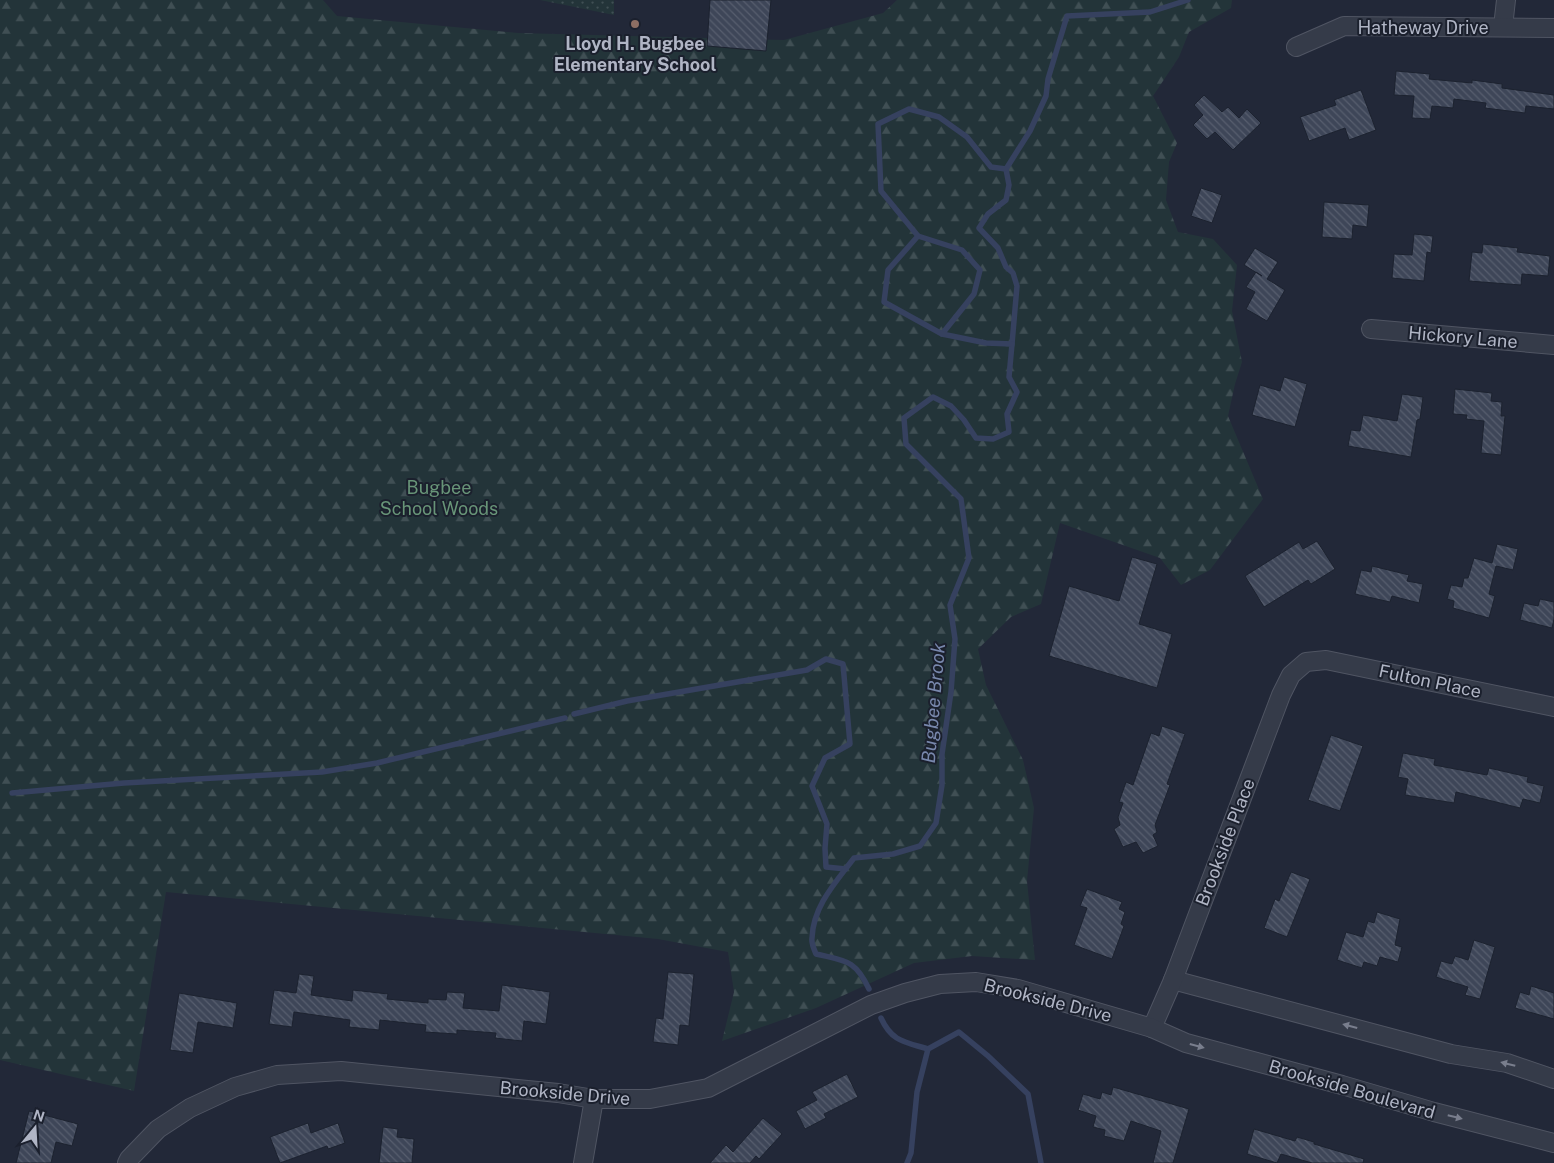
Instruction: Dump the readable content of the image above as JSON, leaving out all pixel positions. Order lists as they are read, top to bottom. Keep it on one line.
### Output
{"streets":{"street":["Hatheway Drive","Hickory Lane","Fulton Place","Brookside Place","Brookside Drive","Brookside Boulevard"]},"crossings":[["Fulton Place","Brookside Place"],["Brookside Place","Brookside Drive"],["Brookside Place","Brookside Boulevard"],["Brookside Drive","Brookside Boulevard"]],"water":["Bugbee Brook"],"parks":["Bugbee School Woods"],"places":["Lloyd H. Bugbee Elementary School"],"north":"top"}
